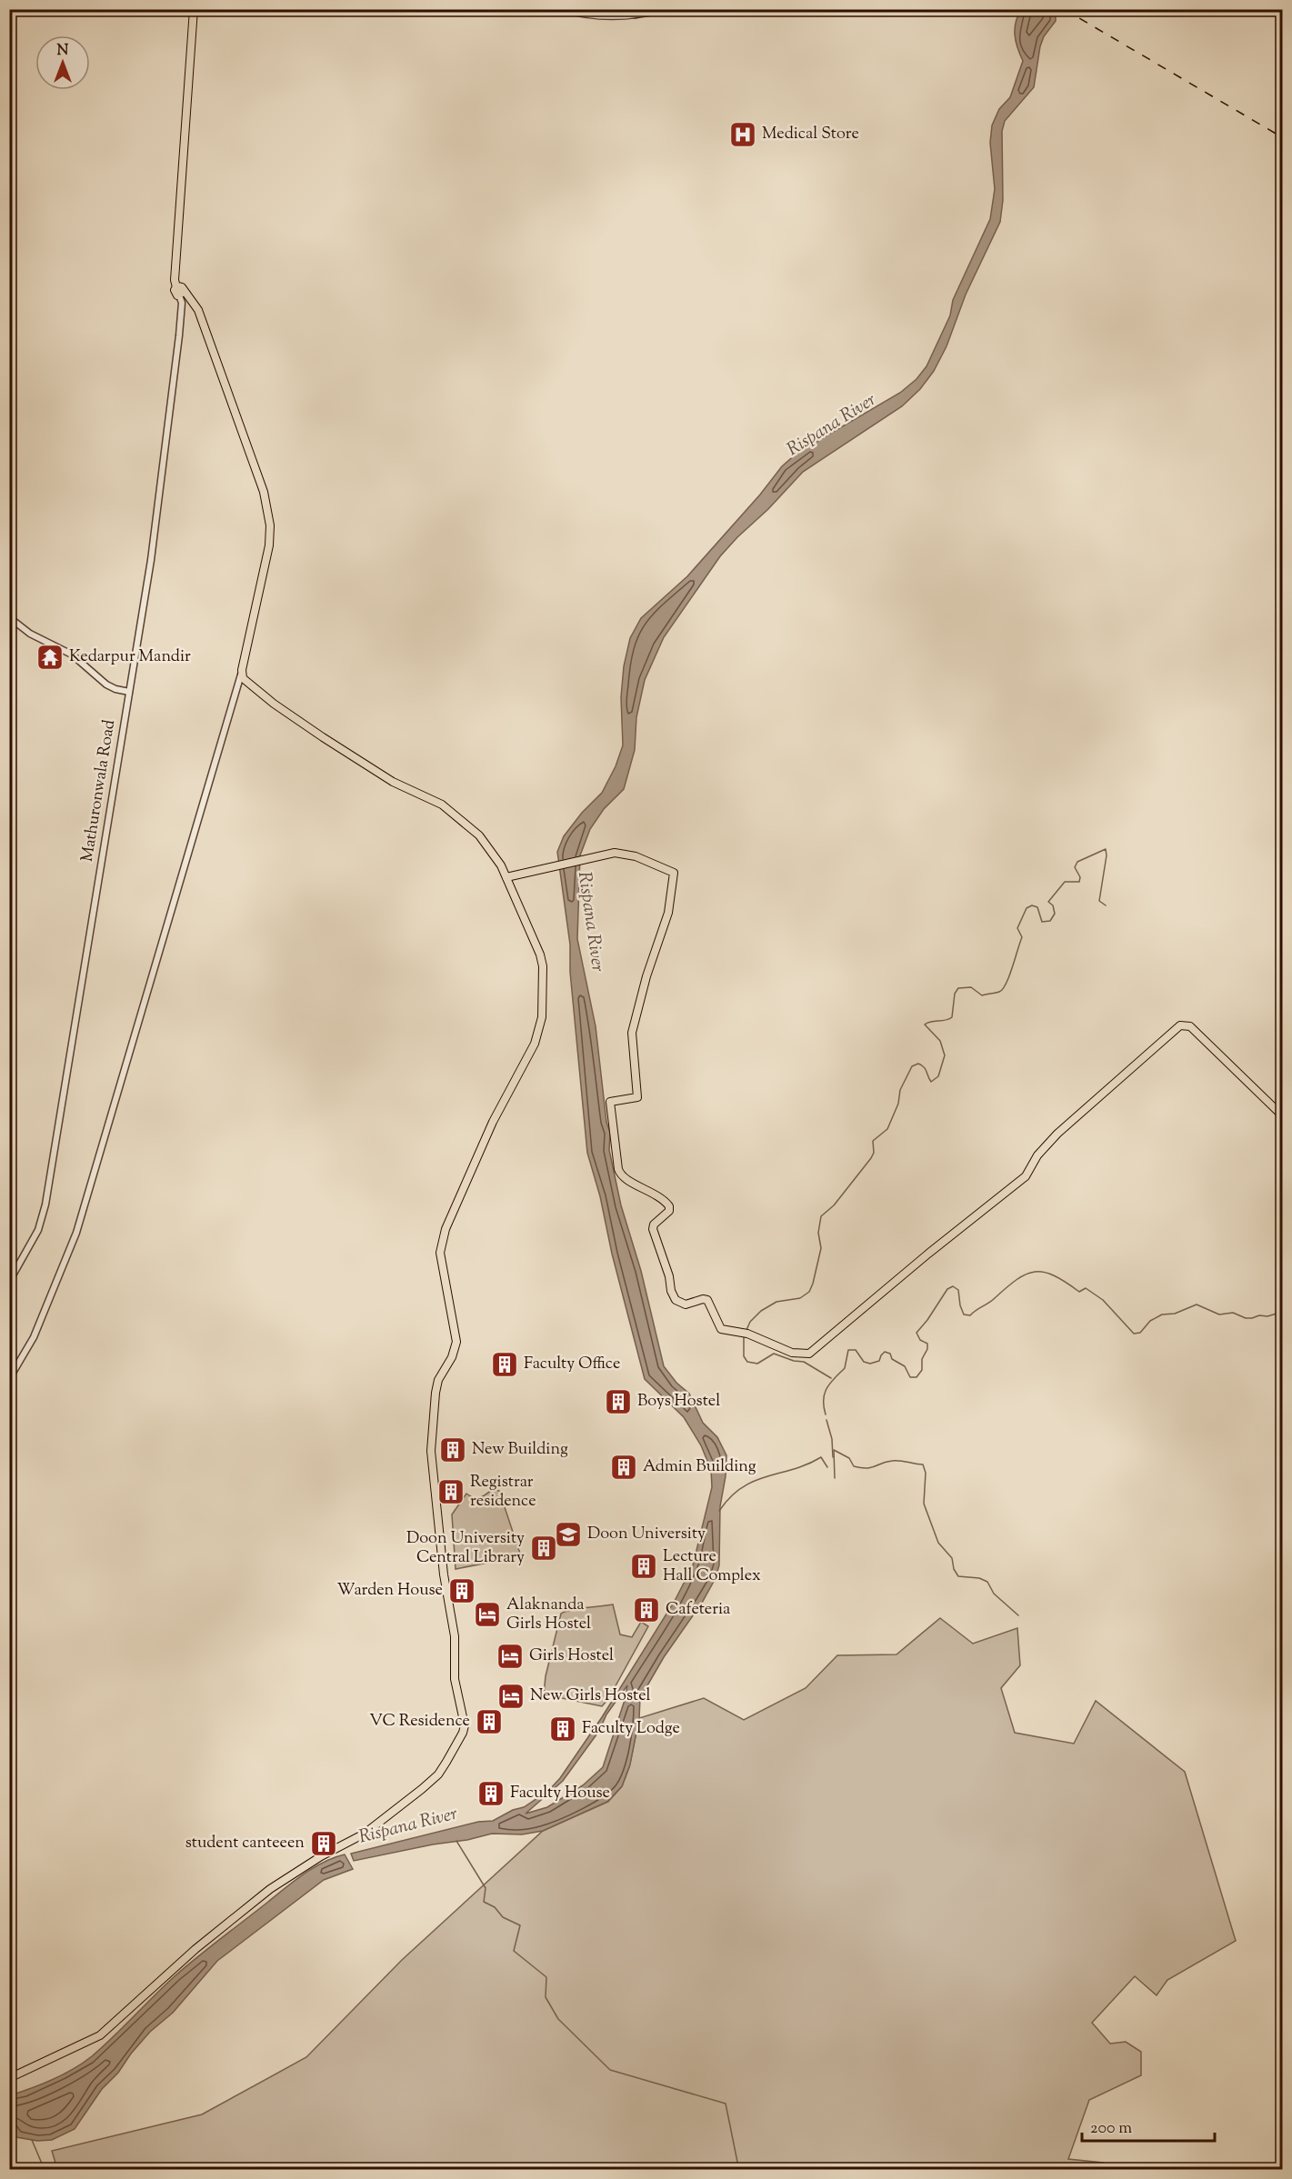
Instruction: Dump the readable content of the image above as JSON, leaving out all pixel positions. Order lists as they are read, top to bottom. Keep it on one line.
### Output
{"streets":{"street":["Mathuronwala Road"]},"water":["Rispana River"],"places":{"hospital":["Medical Store"],"temple":["Kedarpur Mandir"],"building":["Faculty Office","Boys Hostel","New Building","Admin Building","Registrar residence","Doon University Central Library","Lecture Hall Complex","Warden House","Cafeteria","VC Residence","Faculty Lodge","Faculty House","student canteeen"],"school or university":["Doon University"],"hotel":["Alaknanda Girls Hostel","Girls Hostel","New Girls Hostel"]},"scale_bar":"200 m","north":"top"}
